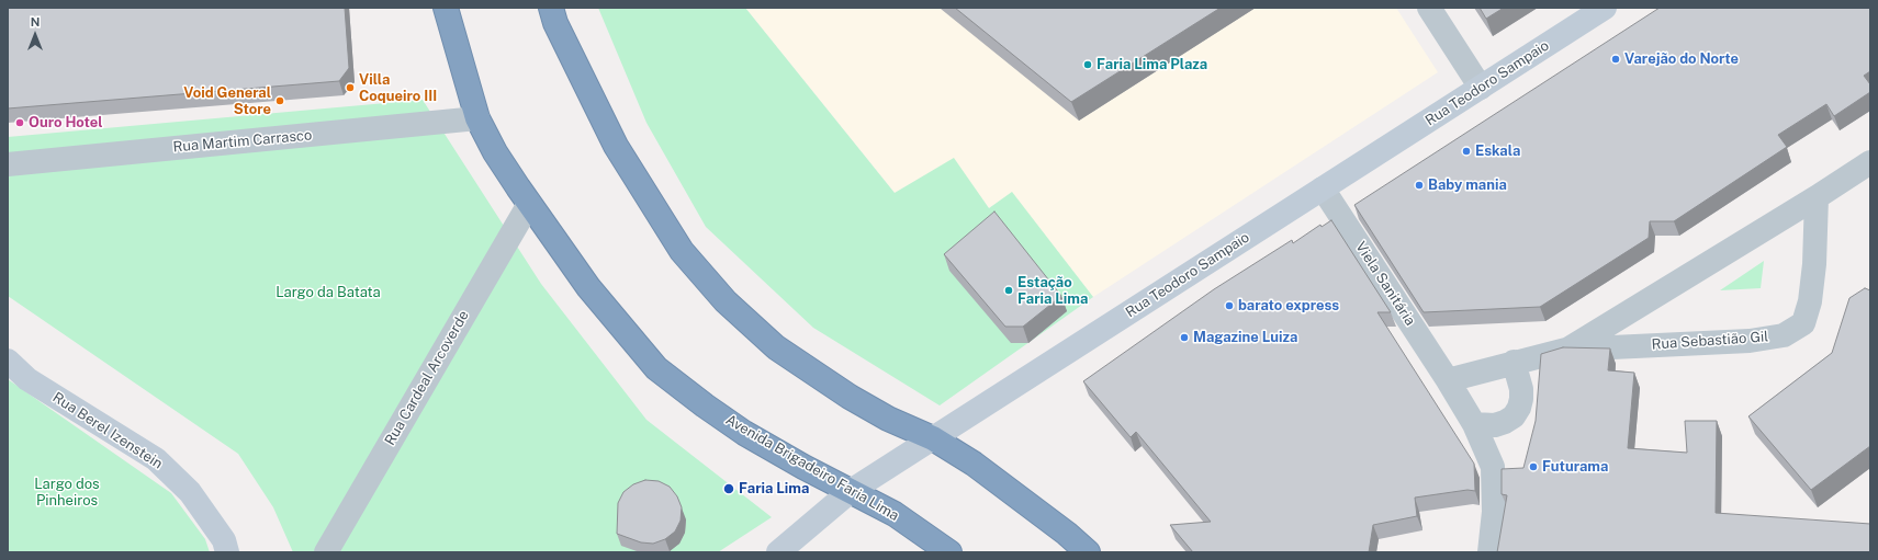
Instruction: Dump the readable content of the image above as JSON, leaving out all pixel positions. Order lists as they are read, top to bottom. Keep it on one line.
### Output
{"streets":{"highway":["Avenida Brigadeiro Faria Lima"],"main road":["Rua Teodoro Sampaio","Rua Berel Izenstein"],"street":["Rua Martim Carrasco","Viela Sanitária","Rua Sebastião Gil","Rua Cardeal Arcoverde"]},"crossings":[["Rua Teodoro Sampaio","Viela Sanitária"],["Rua Teodoro Sampaio","Avenida Brigadeiro Faria Lima"],["Rua Martim Carrasco","Avenida Brigadeiro Faria Lima"],["Viela Sanitária","Rua Sebastião Gil"],["Rua Cardeal Arcoverde","Avenida Brigadeiro Faria Lima"]],"parks":["Largo da Batata","Largo dos Pinheiros"],"places":["Varejão do Norte","Faria Lima Plaza","Villa Coqueiro III","Void General Store","Ouro Hotel","Eskala","Baby mania","Estação Faria Lima","barato express","Magazine Luiza","Futurama","Faria Lima"],"north":"top"}
